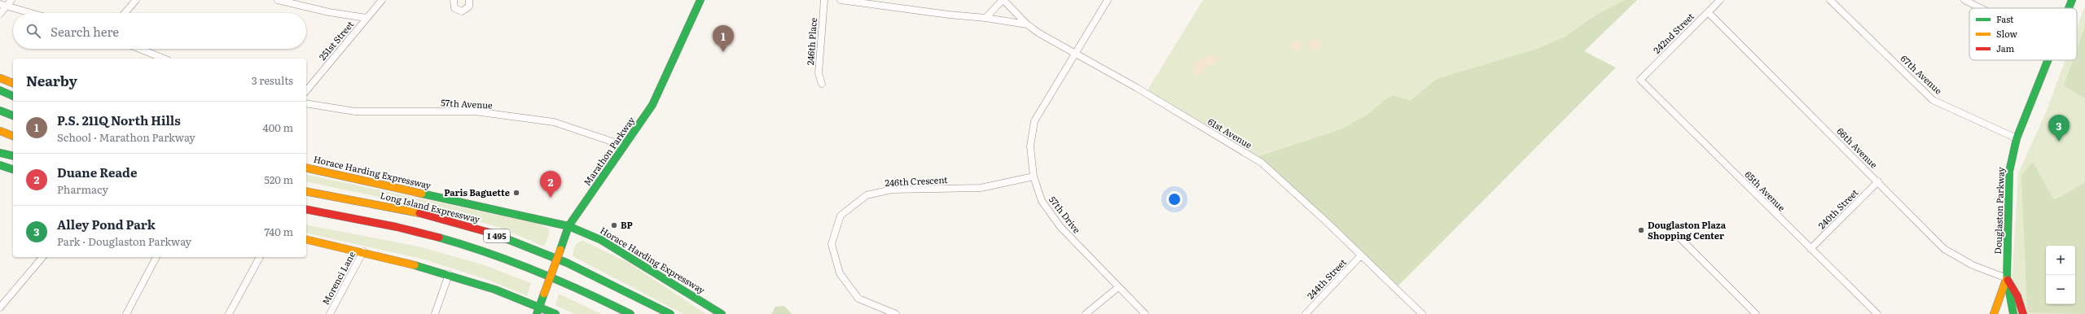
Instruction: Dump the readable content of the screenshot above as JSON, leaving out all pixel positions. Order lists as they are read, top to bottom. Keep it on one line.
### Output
{"streets":{"main road":["Marathon Parkway","Horace Harding Expressway","Long Island Expressway","Douglaston Parkway","I 495"],"street":["242nd Street","251st Street","246th Place","67th Avenue","57th Avenue","61st Avenue","66th Avenue","246th Crescent","65th Avenue","240th Street","57th Drive","Morenci Lane","244th Street"]},"crossings":[["242nd Street","66th Avenue"],["242nd Street","65th Avenue"],["67th Avenue","Douglaston Parkway"],["57th Avenue","Marathon Parkway"],["61st Avenue","57th Drive"],["61st Avenue","244th Street"],["66th Avenue","240th Street"],["66th Avenue","Douglaston Parkway"],["Marathon Parkway","Horace Harding Expressway"],["246th Crescent","57th Drive"],["65th Avenue","240th Street"]],"places":["Paris Baguette","BP","Douglaston Plaza Shopping Center"],"legend":["Fast","Slow","Jam"],"page":{"search":"Search here","pins":["1","3","2"],"heading":["Nearby","3 results"],"list":[{"mark":"1","name":"P.S. 211Q North Hills","note":"School · Marathon Parkway","value":"400 m"},{"mark":"2","name":"Duane Reade","note":"Pharmacy","value":"520 m"},{"mark":"3","name":"Alley Pond Park","note":"Park · Douglaston Parkway","value":"740 m"}],"map_buttons":["+","−"]}}
